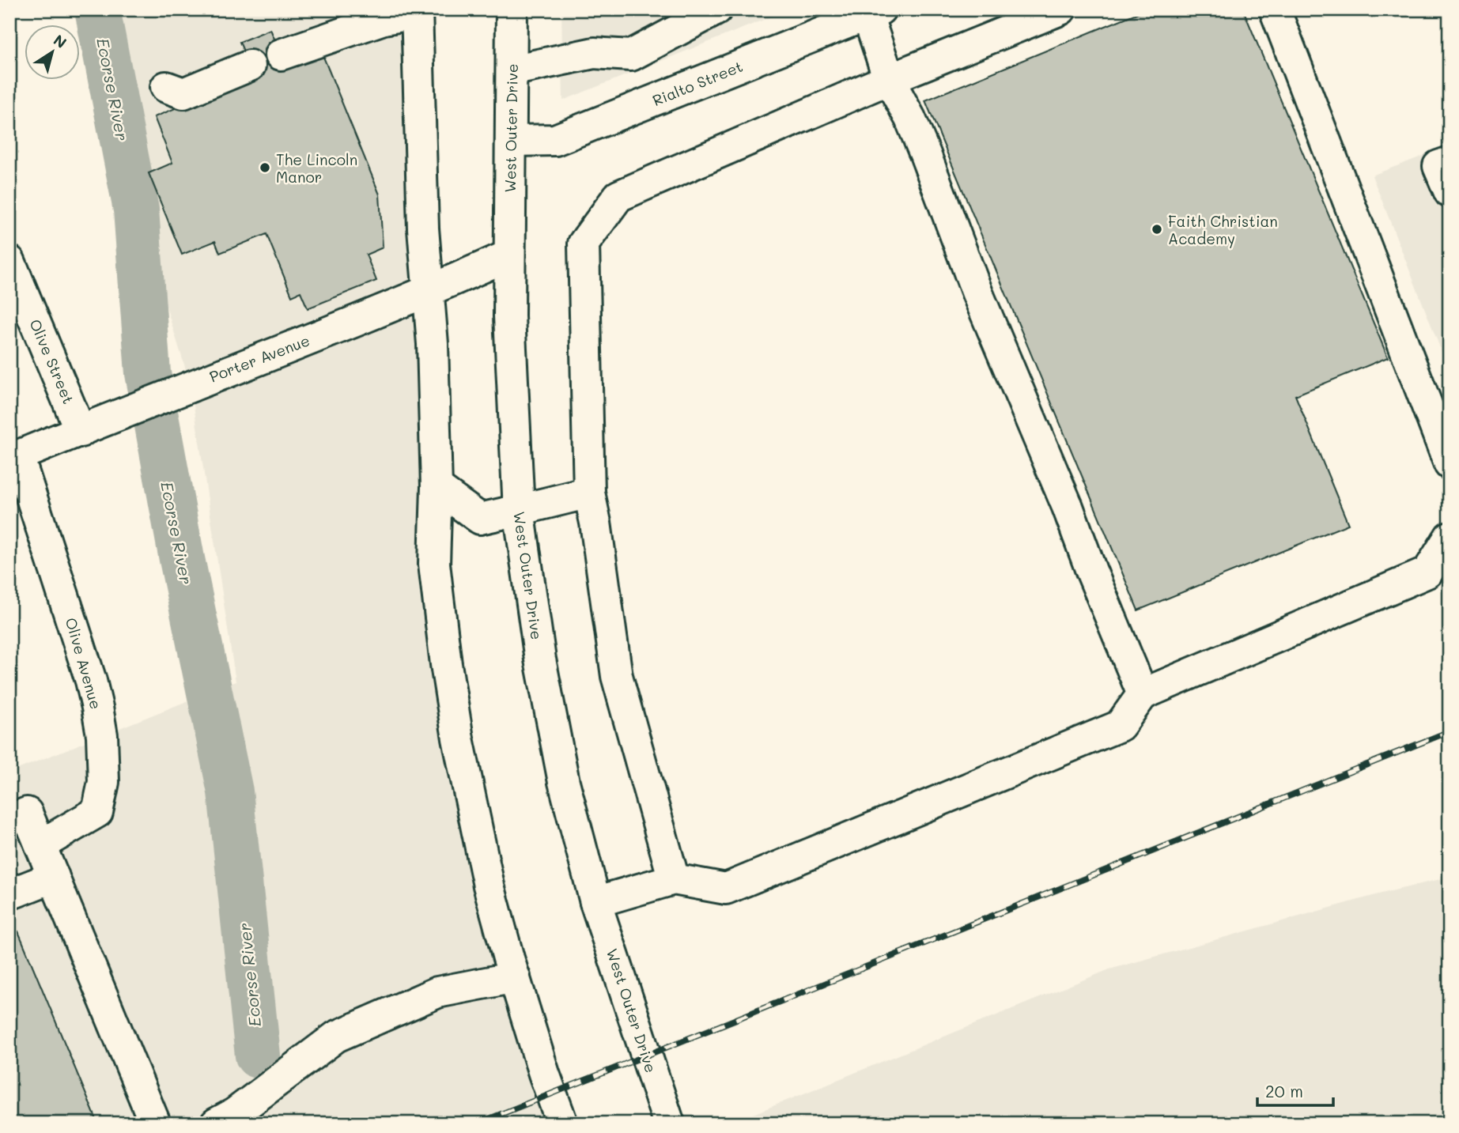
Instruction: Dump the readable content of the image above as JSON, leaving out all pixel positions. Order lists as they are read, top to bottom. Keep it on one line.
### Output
{"streets":{"main road":["Rialto Street","West Outer Drive","Porter Avenue","Olive Street","Olive Avenue"]},"crossings":[["Rialto Street","West Outer Drive"],["West Outer Drive","Porter Avenue"],["Porter Avenue","Olive Street"],["Porter Avenue","Olive Avenue"]],"water":["Ecorse River"],"places":["The Lincoln Manor","Faith Christian Academy"],"scale_bar":"20 m","north":"top right"}
